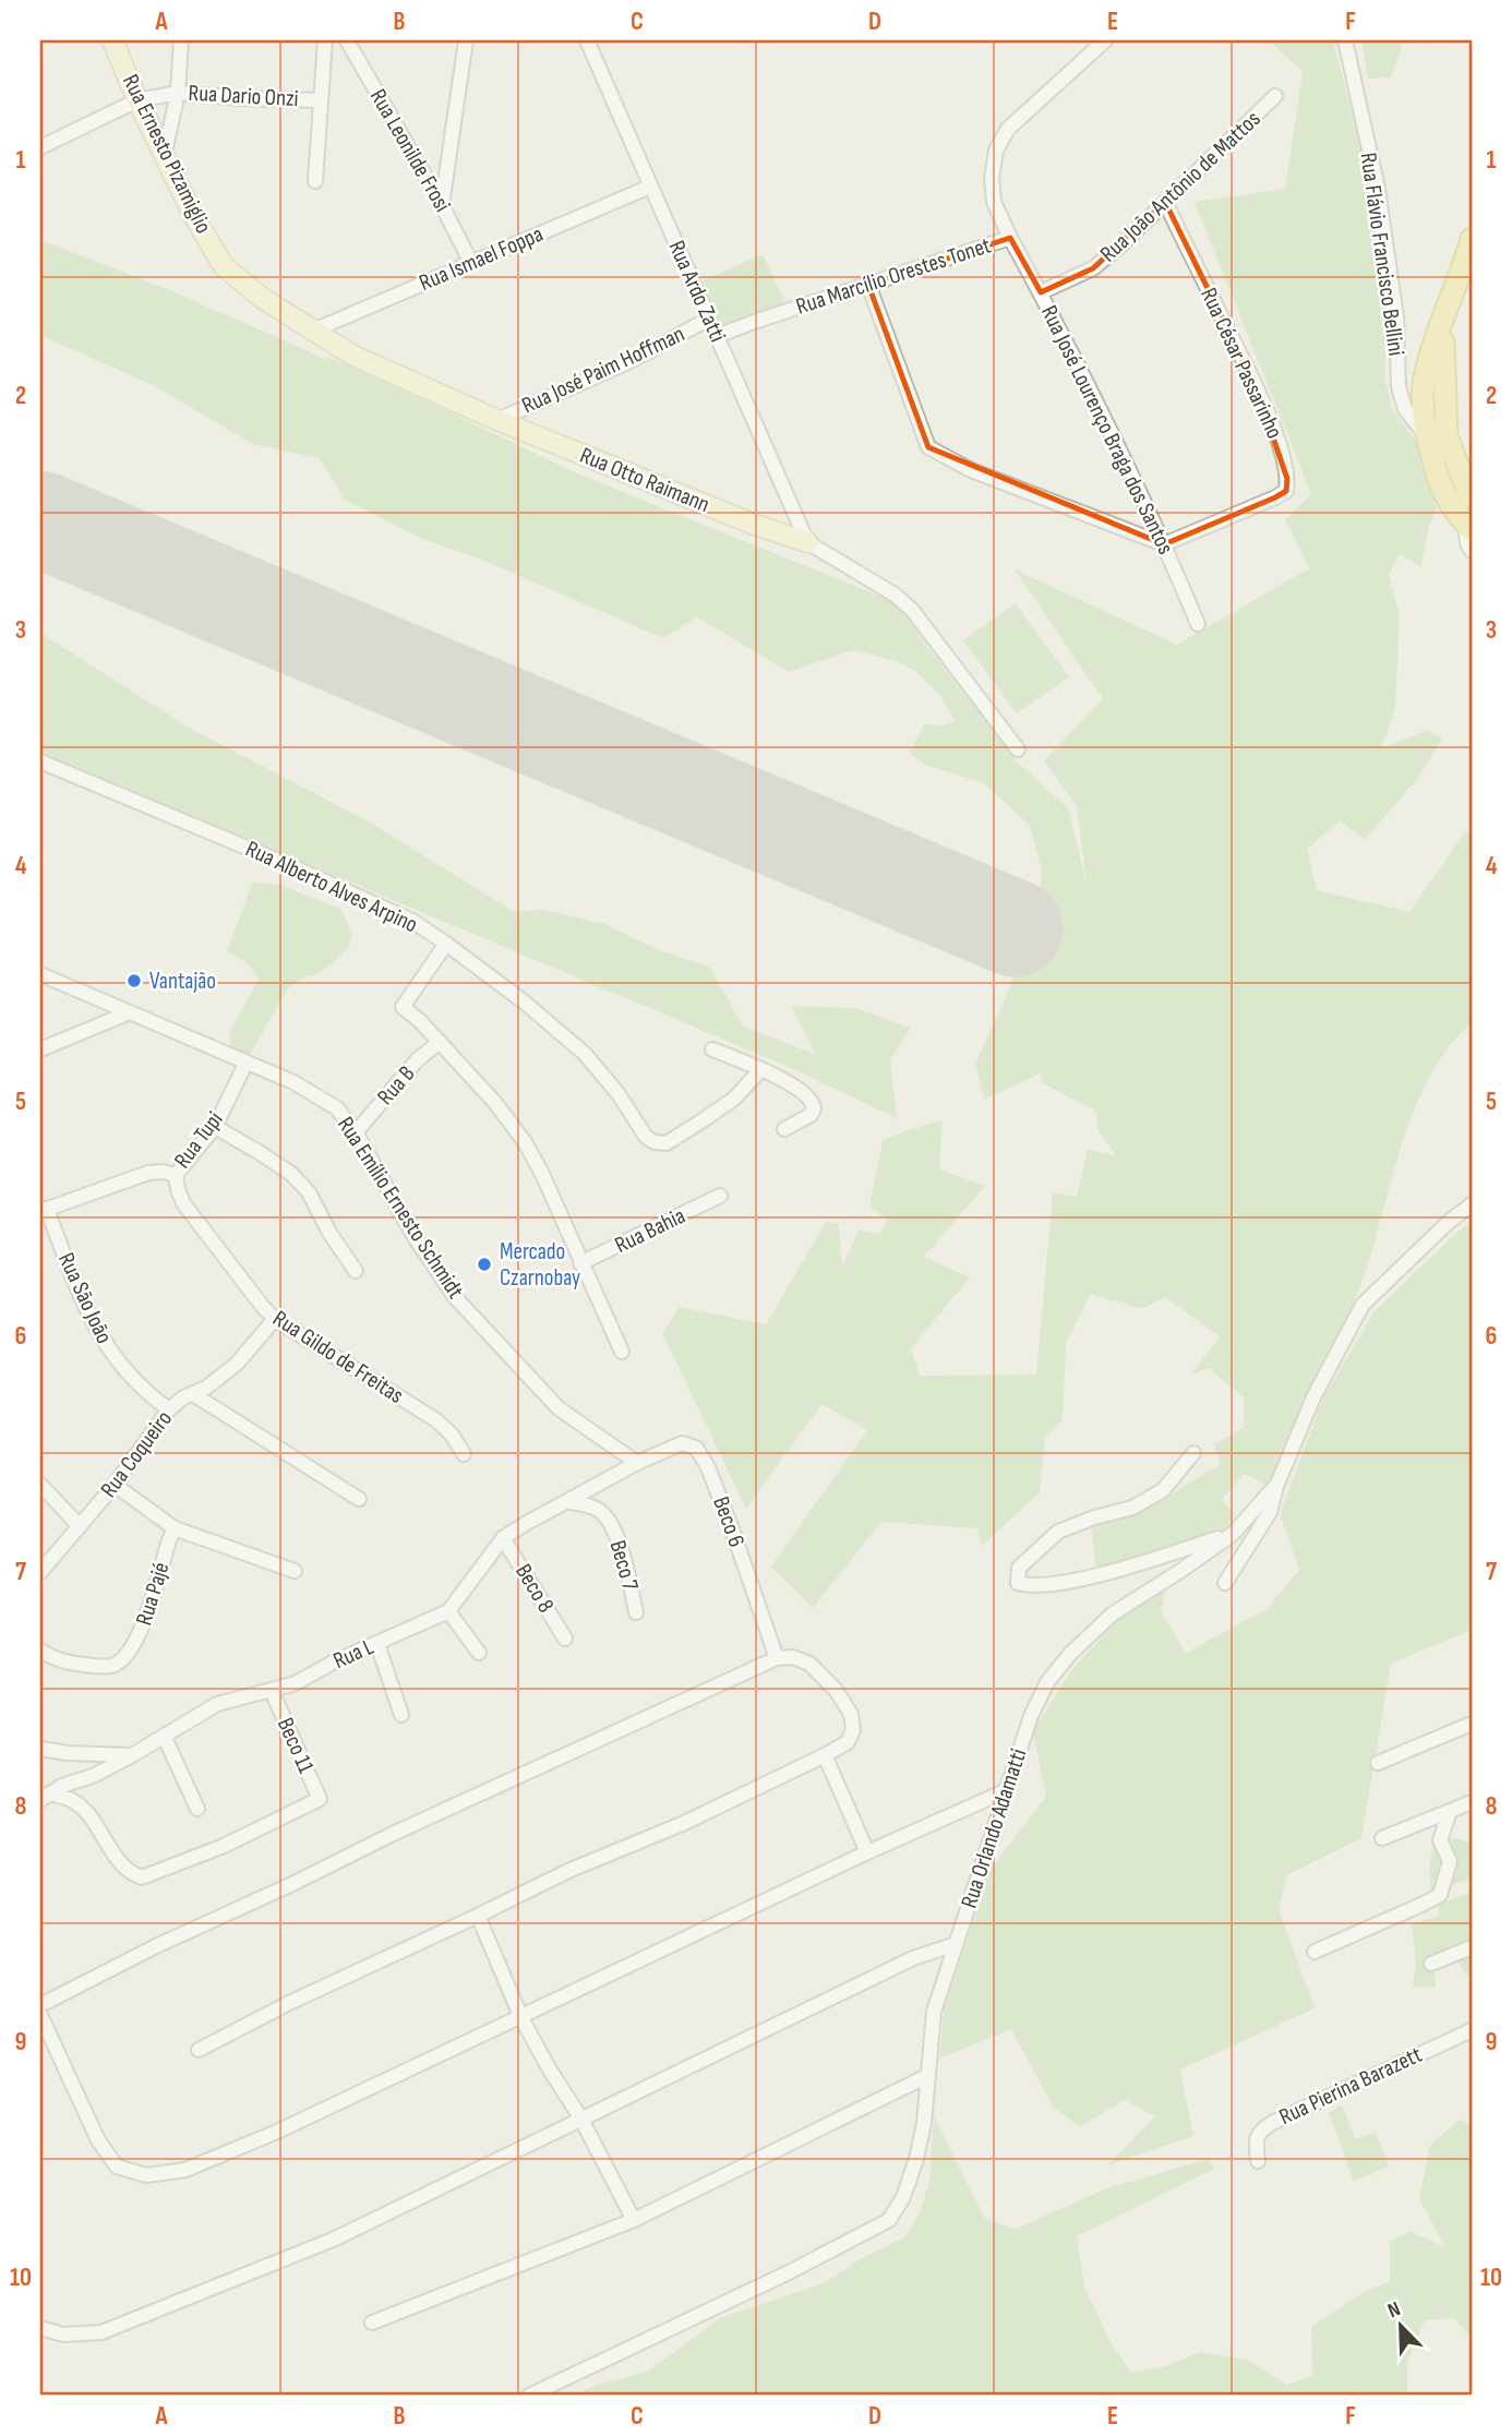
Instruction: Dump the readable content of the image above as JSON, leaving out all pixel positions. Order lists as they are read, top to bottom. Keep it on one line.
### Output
{"streets":{"street":["Rua Dario Onzi","Rua Leonilde Frosi","Rua Ernesto Pizamiglio","Rua João Antônio de Mattos","Rua Flávio Francisco Bellini","Rua Ismael Foppa","Rua Marcílio Orestes Tonet","Rua Ardo Zatti","Rua César Passarinho","Rua José Paim Hoffman","Rua José Lourenço Braga dos Santos","Rua Otto Raimann","Rua Alberto Alves Arpino","Rua B","Rua Tupi","Rua Emílio Ernesto Schmidt","Rua Bahia","Rua São João","Rua Gildo de Freitas","Rua Coqueiro","Beco 6","Beco 7","Beco 8","Rua Pajé","Rua L","Beco 11","Rua Orlando Adamatti","Rua Pierina Barazett"]},"crossings":[["Rua Dario Onzi","Rua Ernesto Pizamiglio"],["Rua Leonilde Frosi","Rua Ismael Foppa"],["Rua Ernesto Pizamiglio","Rua Otto Raimann"],["Rua João Antônio de Mattos","Rua César Passarinho"],["Rua João Antônio de Mattos","Rua José Lourenço Braga dos Santos"],["Rua Ismael Foppa","Rua Ardo Zatti"],["Rua Ismael Foppa","Rua Otto Raimann"],["Rua Marcílio Orestes Tonet","Rua Ardo Zatti"],["Rua Marcílio Orestes Tonet","Rua José Lourenço Braga dos Santos"],["Rua Ardo Zatti","Rua José Paim Hoffman"],["Rua Ardo Zatti","Rua Otto Raimann"],["Rua César Passarinho","Rua José Lourenço Braga dos Santos"],["Rua José Paim Hoffman","Rua Otto Raimann"],["Rua B","Rua Emílio Ernesto Schmidt"],["Rua Tupi","Rua Emílio Ernesto Schmidt"],["Rua Tupi","Rua São João"],["Rua Tupi","Rua Gildo de Freitas"],["Rua Emílio Ernesto Schmidt","Beco 6"],["Rua Emílio Ernesto Schmidt","Rua L"],["Rua São João","Rua Coqueiro"],["Rua Gildo de Freitas","Rua Coqueiro"],["Beco 6","Rua L"],["Beco 7","Rua L"],["Beco 8","Rua L"],["Rua L","Beco 11"]],"places":["Vantajão","Mercado Czarnobay"],"north":"top left","grid":{"columns":["A","B","C","D","E","F"],"rows":["1","2","3","4","5","6","7","8","9","10"]}}
